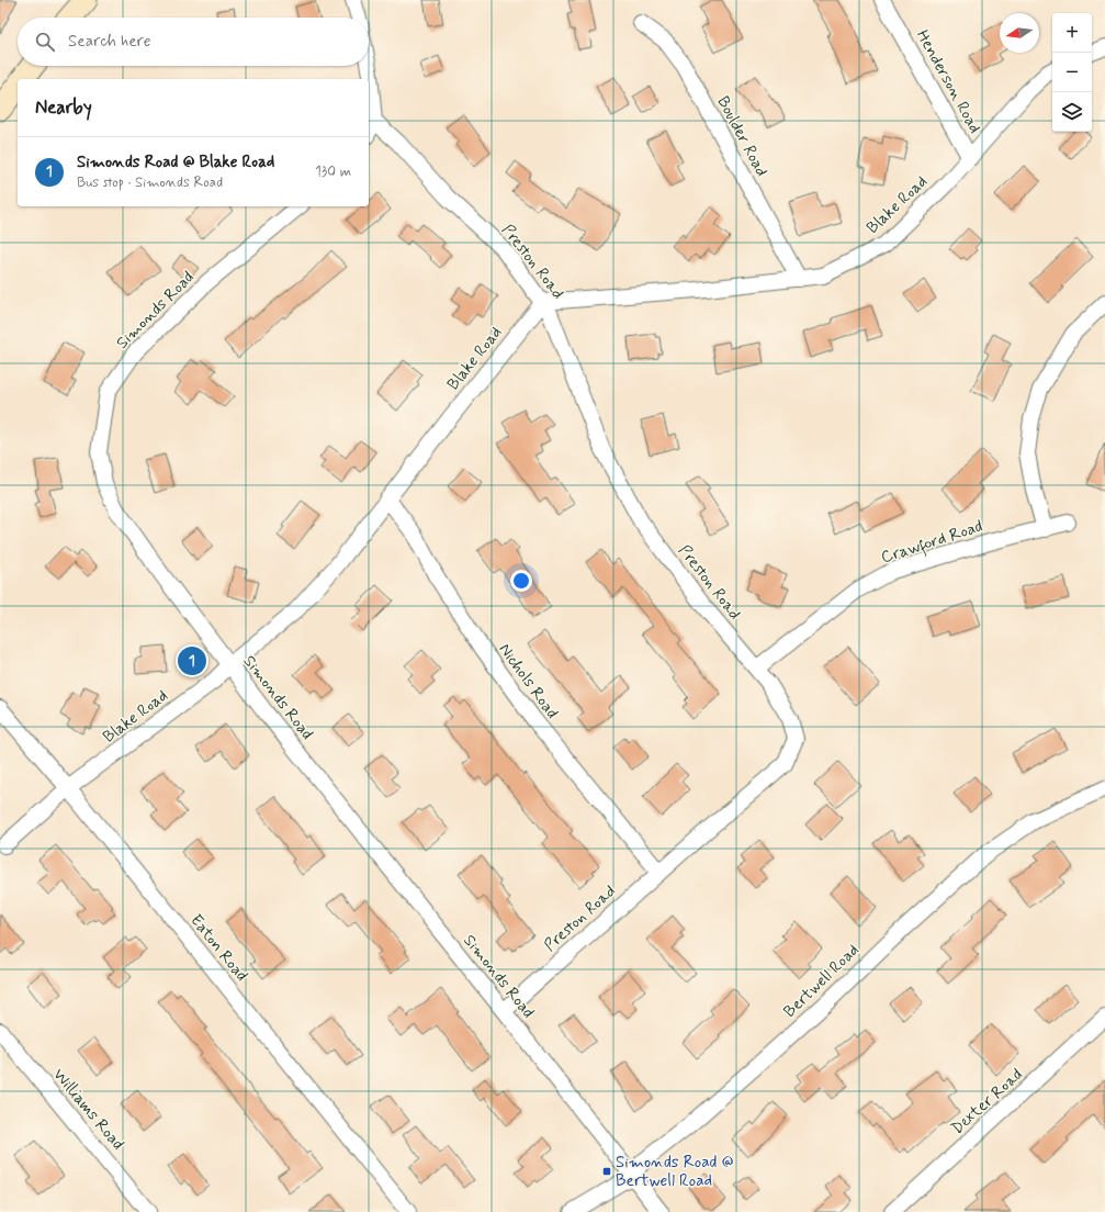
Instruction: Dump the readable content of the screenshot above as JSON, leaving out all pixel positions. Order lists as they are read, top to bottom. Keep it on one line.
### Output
{"streets":{"street":["Henderson Road","Boulder Road","Blake Road","Preston Road","Simonds Road","Crawford Road","Nichols Road","Eaton Road","Bertwell Road","Dexter Road","Williams Road"]},"crossings":[["Henderson Road","Blake Road"],["Boulder Road","Blake Road"],["Blake Road","Preston Road"],["Blake Road","Simonds Road"],["Blake Road","Nichols Road"],["Blake Road","Eaton Road"],["Preston Road","Simonds Road"],["Preston Road","Crawford Road"],["Preston Road","Nichols Road"],["Simonds Road","Bertwell Road"]],"places":{"transit":["Simonds Road @ Bertwell Road"]},"north":"left","page":{"map_buttons":["+","−"],"search":"Search here","heading":"Nearby","list":[{"mark":"1","name":"Simonds Road @ Blake Road","note":"Bus stop · Simonds Road","value":"130 m"}],"pins":"1"}}
